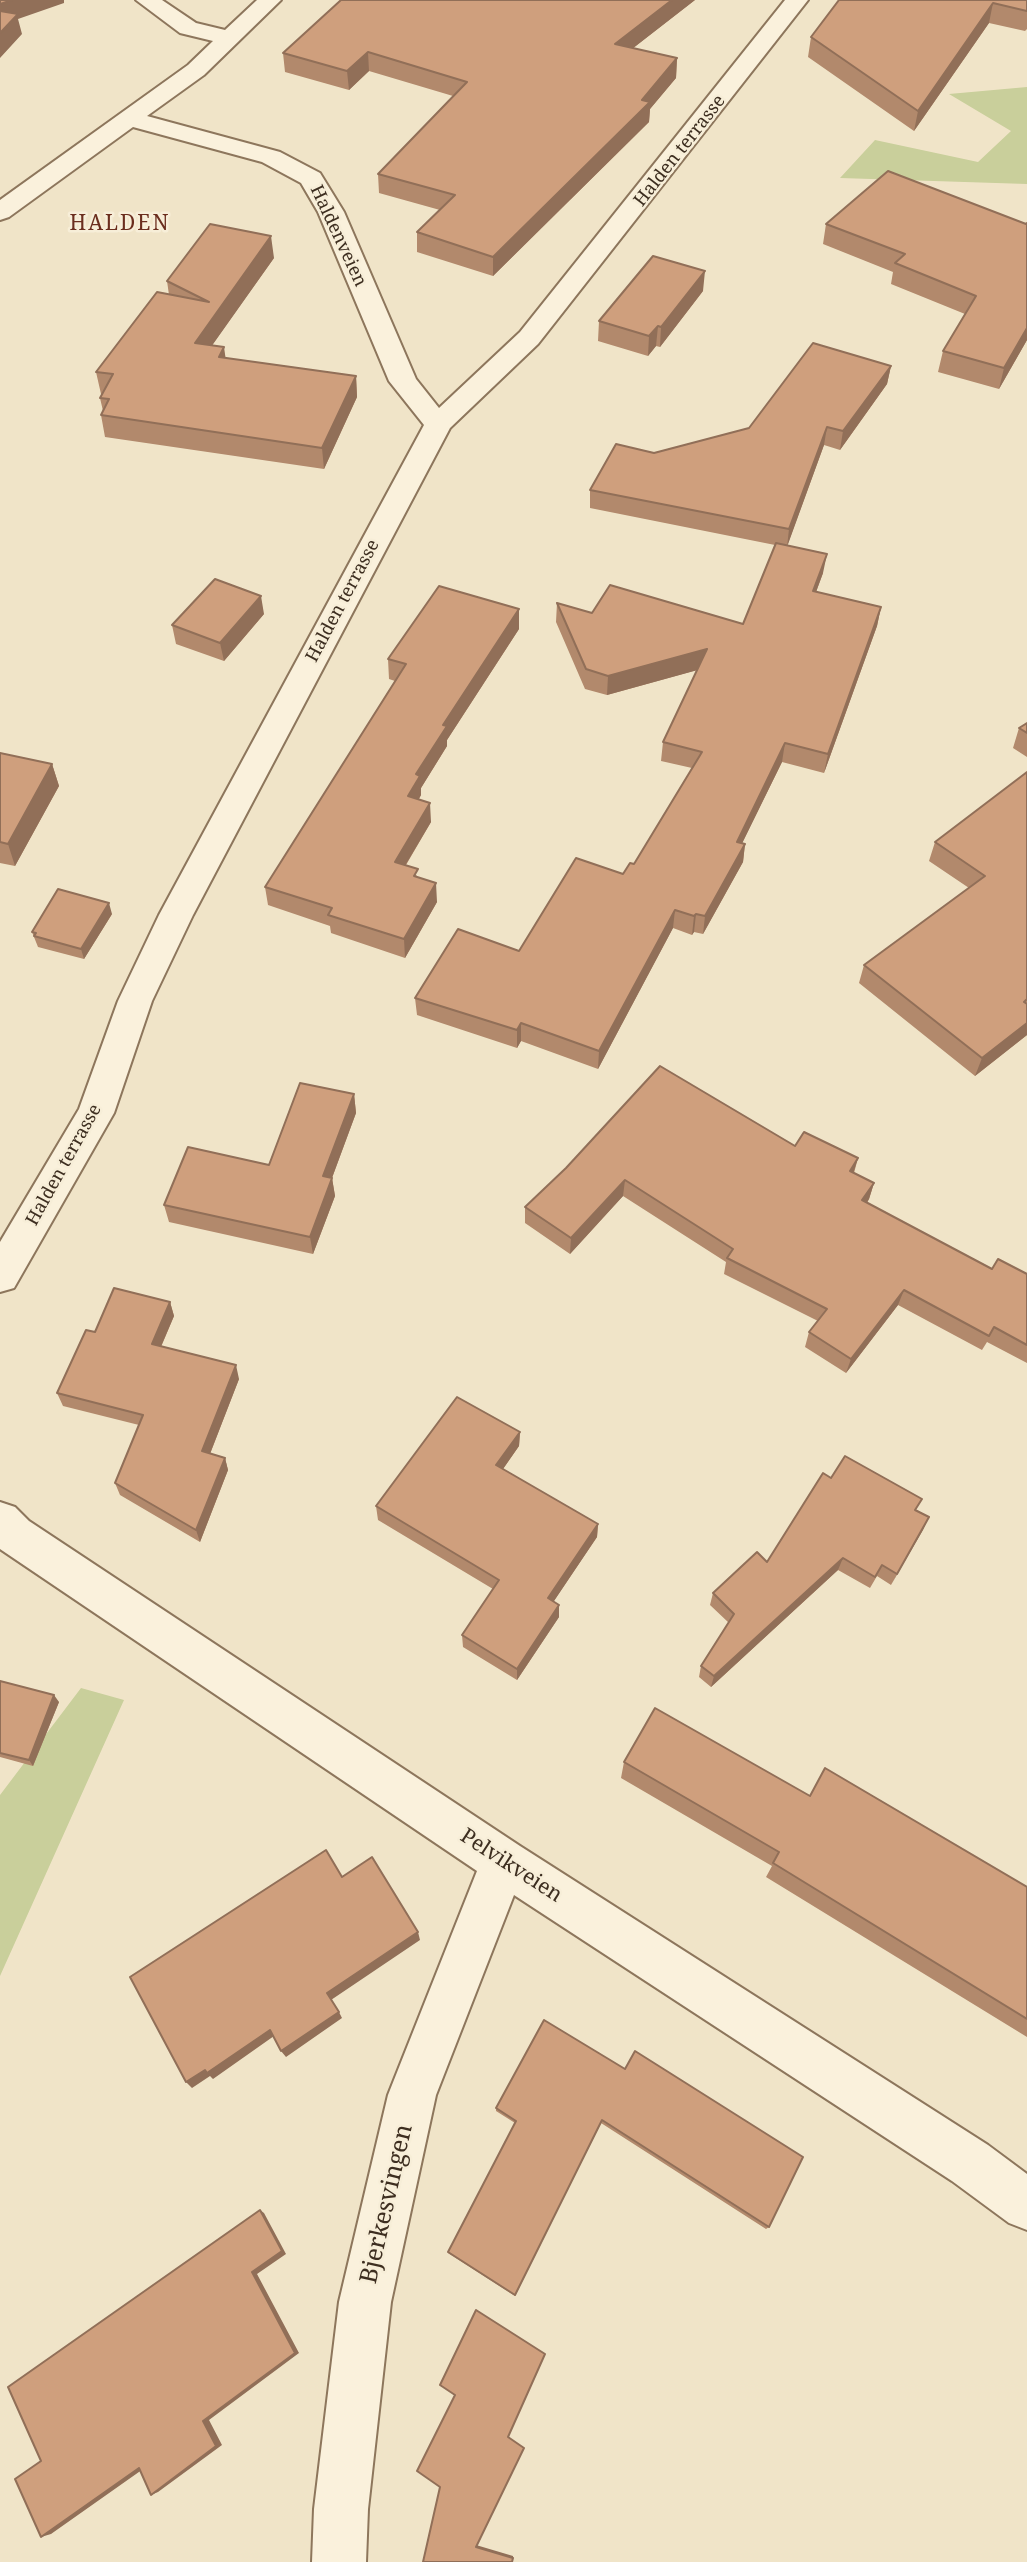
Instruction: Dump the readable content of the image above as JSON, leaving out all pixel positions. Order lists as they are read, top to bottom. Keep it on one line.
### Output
{"streets":{"street":["Halden terrasse","Haldenveien","Pelvikveien","Bjerkesvingen"]},"crossings":[["Halden terrasse","Haldenveien"],["Pelvikveien","Bjerkesvingen"]],"districts":["HALDEN"]}
